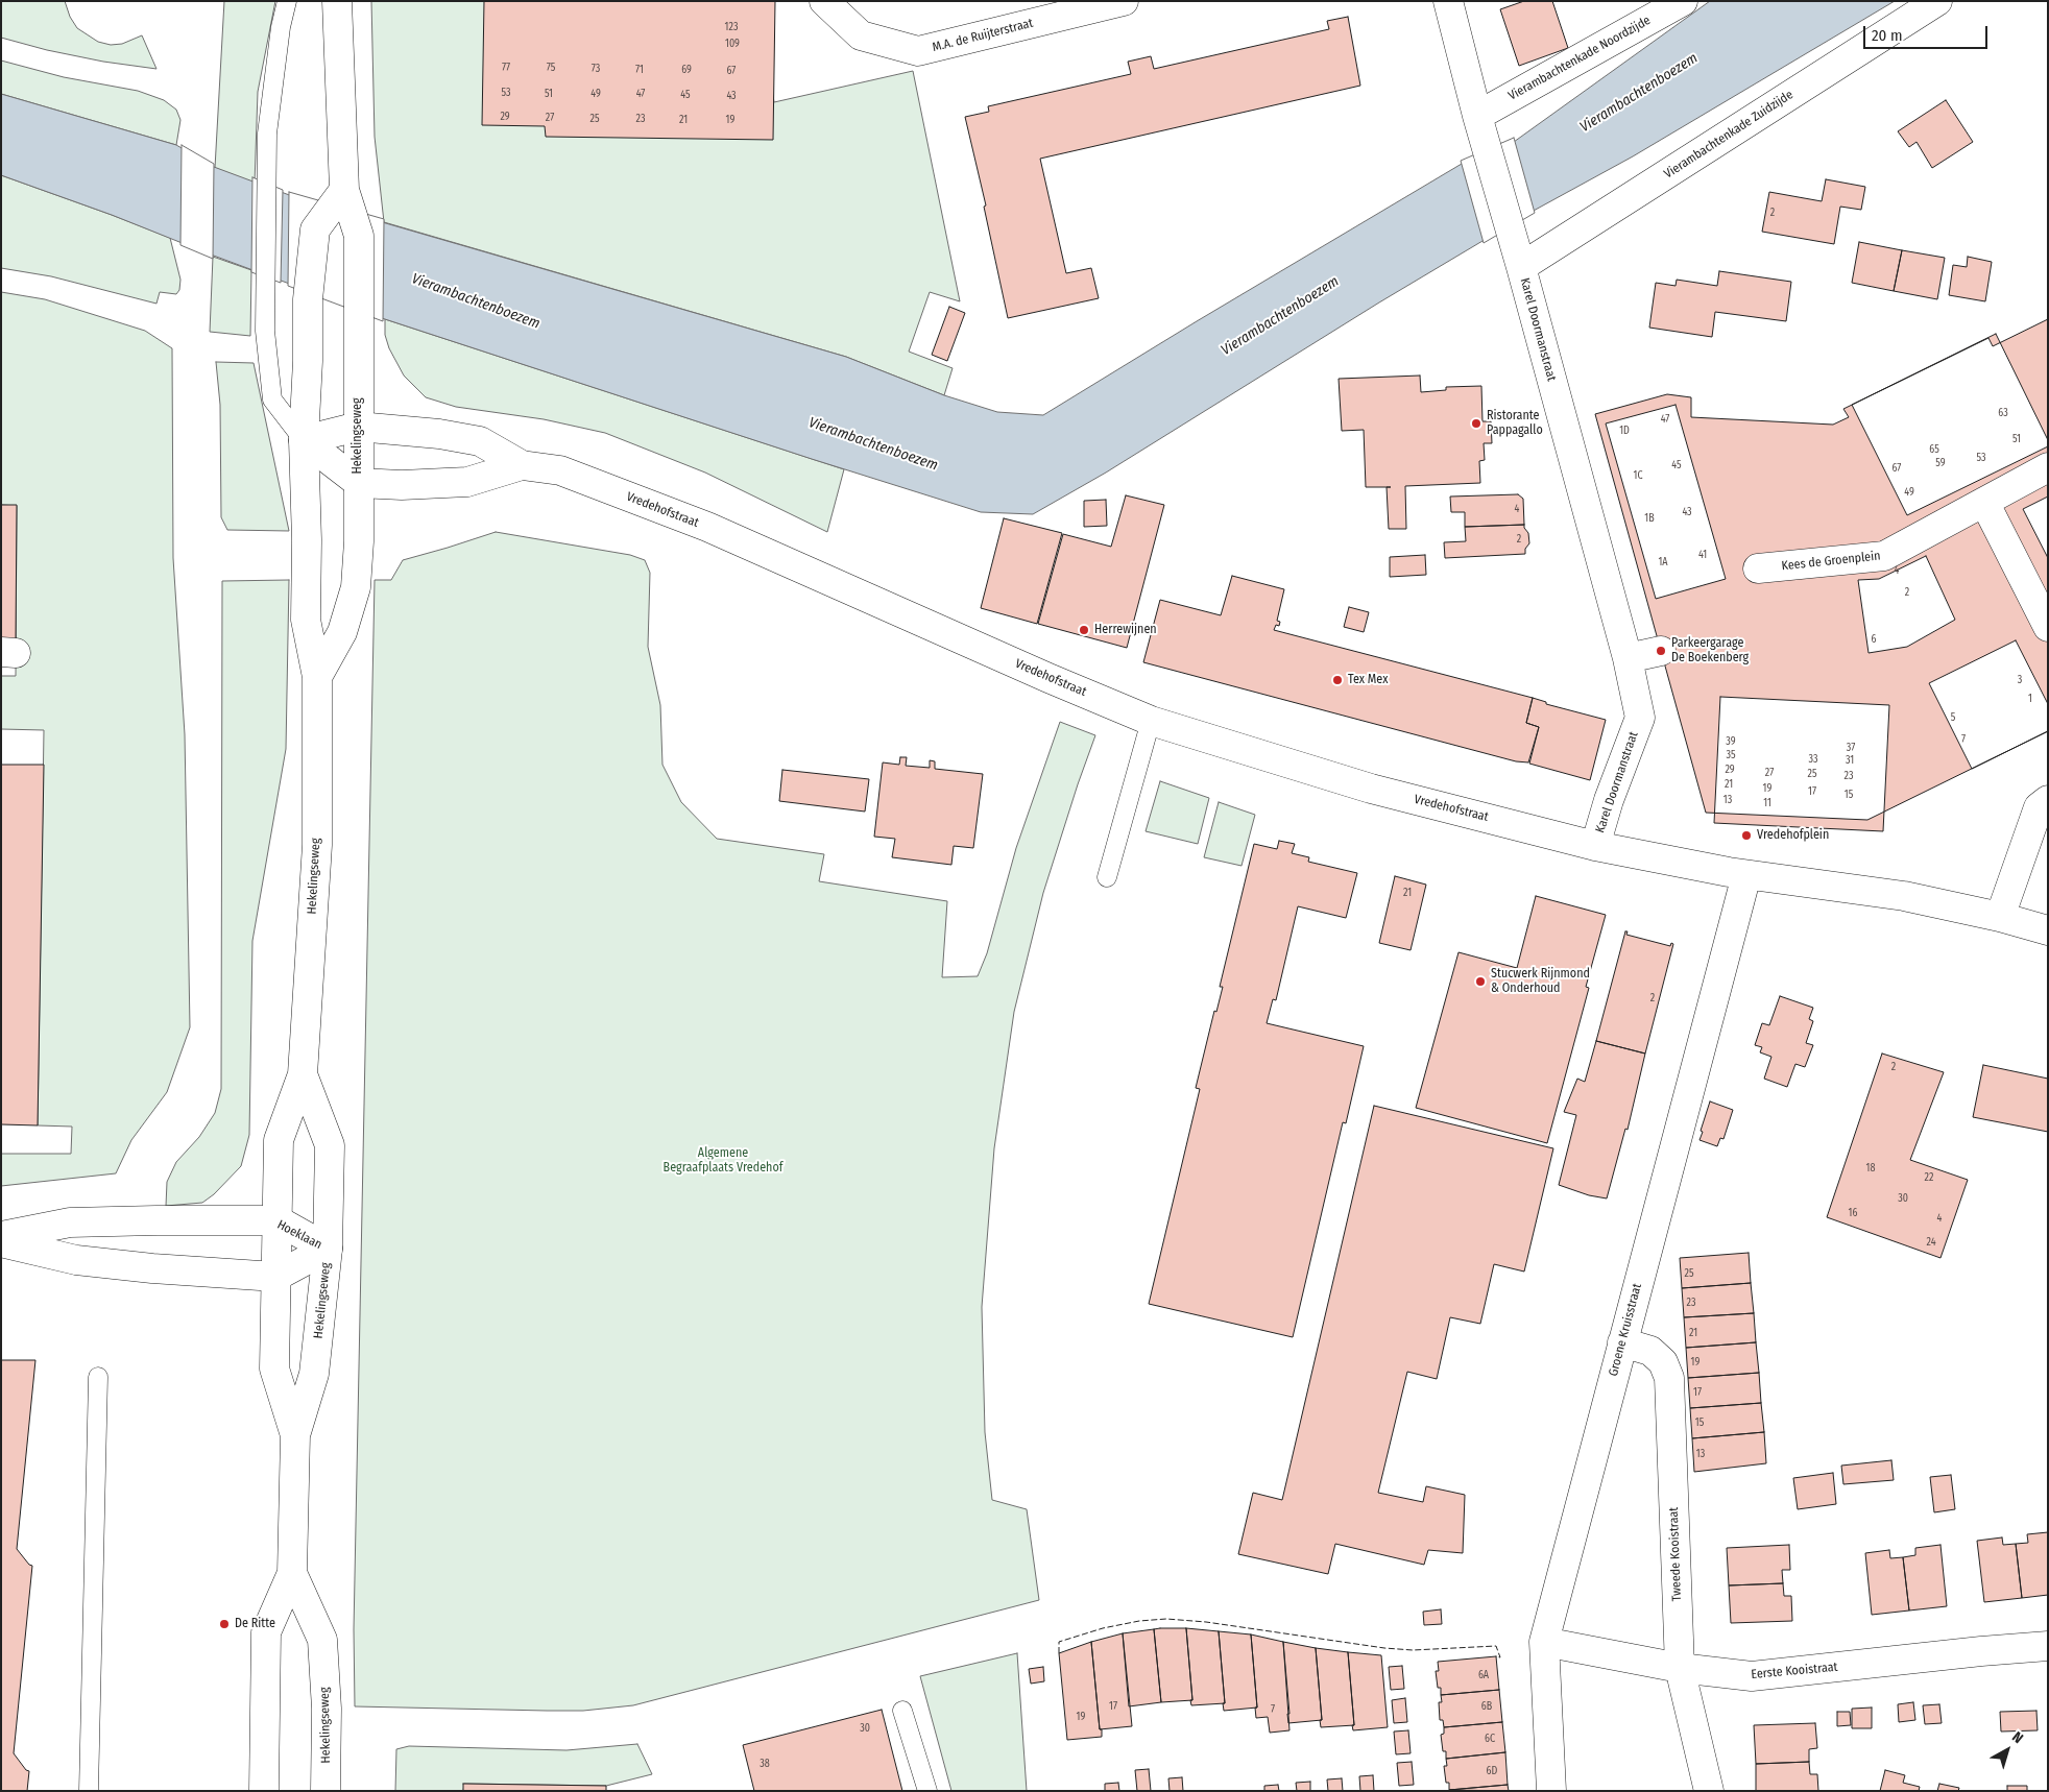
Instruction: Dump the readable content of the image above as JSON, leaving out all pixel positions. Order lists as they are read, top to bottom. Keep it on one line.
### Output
{"streets":{"street":["M.A. de Ruijterstraat","Vierambachtenkade Noordzijde","Vierambachtenkade Zuidzijde","Karel Doormanstraat","Hekelingseweg","Vredehofstraat","Kees de Groenplein","Hoeklaan","Groene Kruisstraat","Tweede Kooistraat","Eerste Kooistraat"]},"crossings":[["Vierambachtenkade Noordzijde","Karel Doormanstraat"],["Vierambachtenkade Zuidzijde","Karel Doormanstraat"],["Karel Doormanstraat","Vredehofstraat"],["Hekelingseweg","Vredehofstraat"],["Hekelingseweg","Hoeklaan"],["Groene Kruisstraat","Tweede Kooistraat"],["Groene Kruisstraat","Eerste Kooistraat"],["Tweede Kooistraat","Eerste Kooistraat"]],"water":["Vierambachtenboezem"],"parks":["Algemene Begraafplaats Vredehof"],"places":["Ristorante Pappagallo","Herrewijnen","Parkeergarage De Boekenberg","Tex Mex","Vredehofplein","Stucwerk Rijnmond & Onderhoud","De Ritte"],"house_numbers":["123","109","77","75","73","71","69","67","53","51","49","47","45","43","29","27","25","23","21","19","2","63","47","1D","51","65","53","59","45","67","1C","49","4","43","1B","2","41","1A","4","2","6","3","1","5","7","39","37","35","33","31","29","27","25","23","21","19","17","15","13","11","21","2","2","18","22","30","16","4","24","25","23","21","19","17","15","13","6A","17","6B","7","19","30","6C","38","6D"],"scale_bar":"20 m","north":"top right"}
